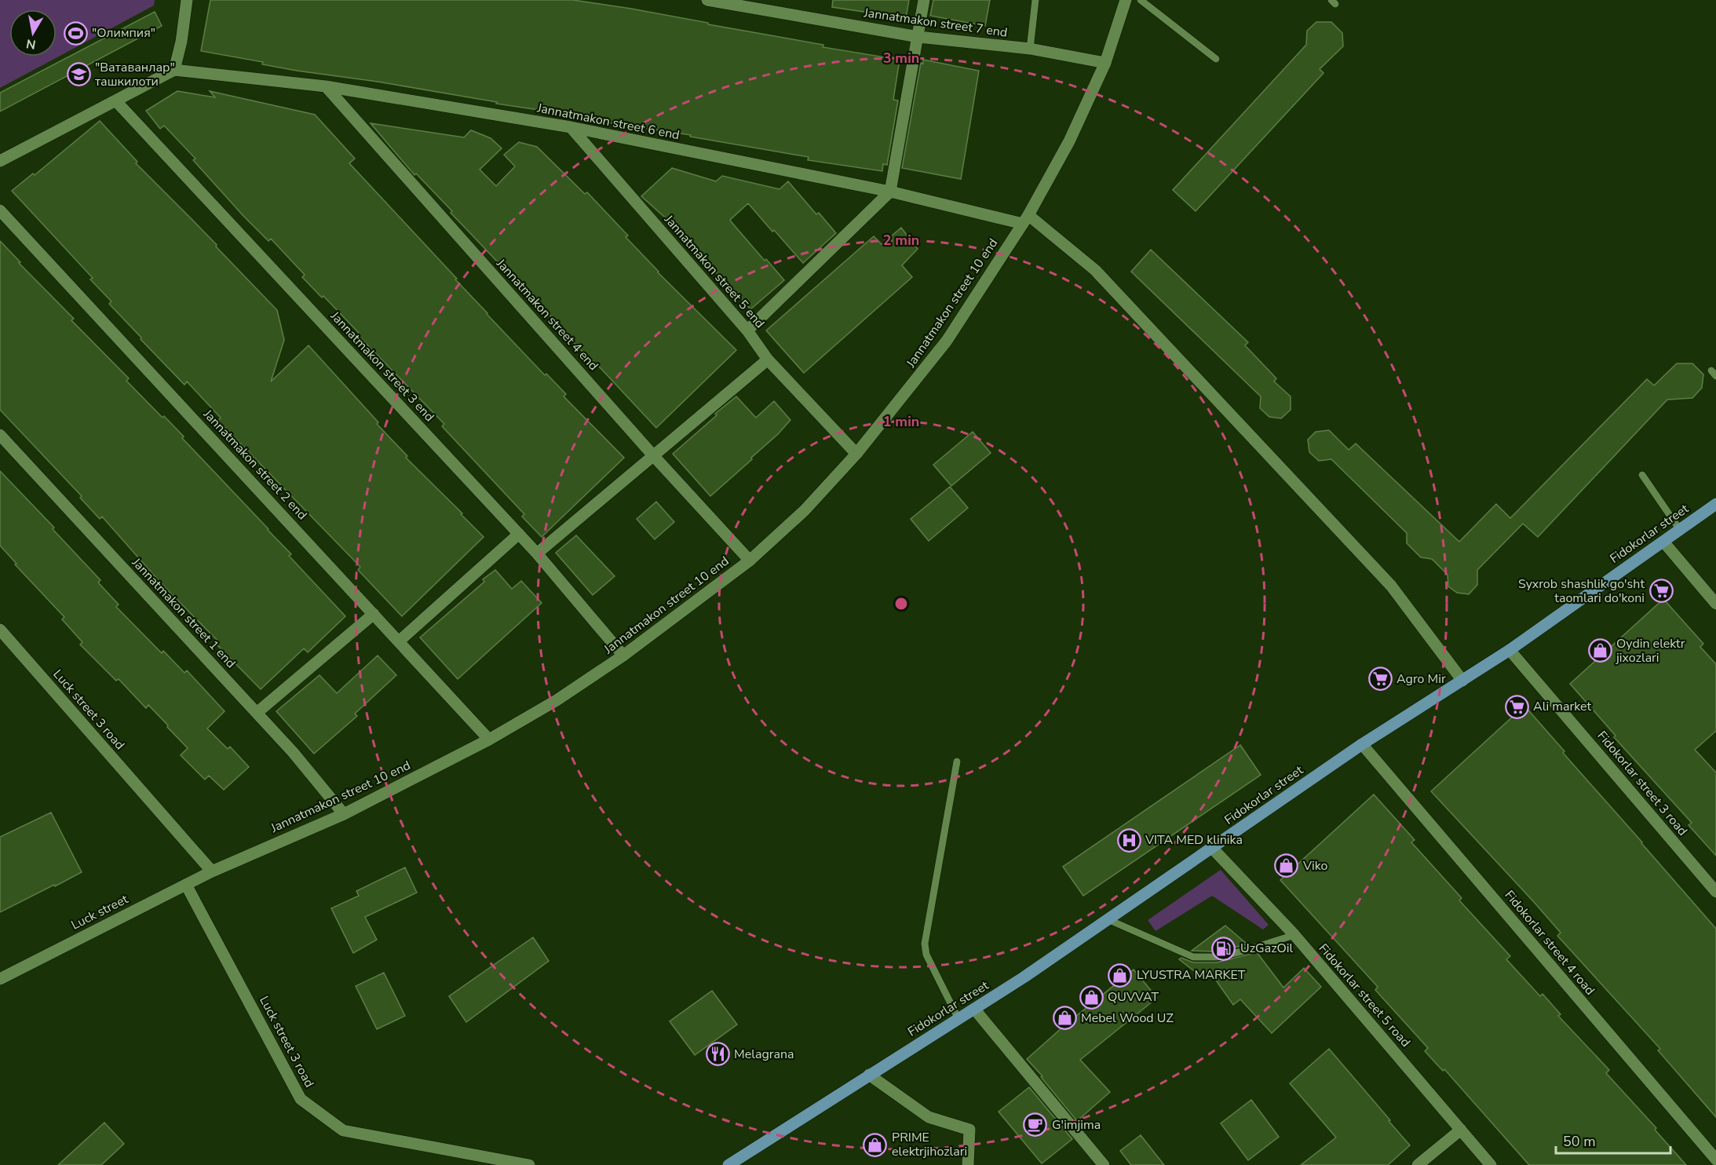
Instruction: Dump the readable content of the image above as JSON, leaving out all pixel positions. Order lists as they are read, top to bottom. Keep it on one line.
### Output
{"streets":{"main road":["Fidokorlar street"],"street":["Jannatmakon street 7 end","Jannatmakon street 6 end","Jannatmakon street 5 end","Jannatmakon street 10 end","Jannatmakon street 4 end","Jannatmakon street 3 end","Jannatmakon street 2 end","Jannatmakon street 1 end","Luck street 3 road","Fidokorlar street 3 road","Luck street","Fidokorlar street 4 road","Fidokorlar street 5 road"]},"crossings":[["Jannatmakon street 7 end","Jannatmakon street 10 end"],["Jannatmakon street 6 end","Jannatmakon street 5 end"],["Jannatmakon street 6 end","Jannatmakon street 10 end"],["Jannatmakon street 6 end","Jannatmakon street 4 end"],["Jannatmakon street 5 end","Jannatmakon street 10 end"],["Jannatmakon street 10 end","Jannatmakon street 4 end"],["Jannatmakon street 10 end","Jannatmakon street 3 end"],["Jannatmakon street 10 end","Jannatmakon street 2 end"],["Jannatmakon street 10 end","Jannatmakon street 1 end"],["Jannatmakon street 10 end","Luck street 3 road"],["Jannatmakon street 10 end","Luck street"],["Fidokorlar street","Fidokorlar street 3 road"],["Fidokorlar street","Fidokorlar street 4 road"],["Fidokorlar street","Fidokorlar street 5 road"],["Luck street 3 road","Luck street"]],"places":{"sports":["\"Олимпия\""],"school or university":["\"Ватаванлар\" ташкилоти"],"supermarket":["Syxrob shashlik go'sht taomlari do'koni","Agro Mir","Ali market"],"shop":["Oydin elektr jixozlari","Viko","LYUSTRA MARKET","QUVVAT","Mebel Wood UZ","PRIME elektrjihozlari"],"hospital":["VITA MED klinika"],"fuel station":["UzGazOil"],"restaurant":["Melagrana"],"cafe":["G'imjima"]},"scale_bar":"50 m","north":"bottom","rings":["3 min","2 min","1 min"]}
